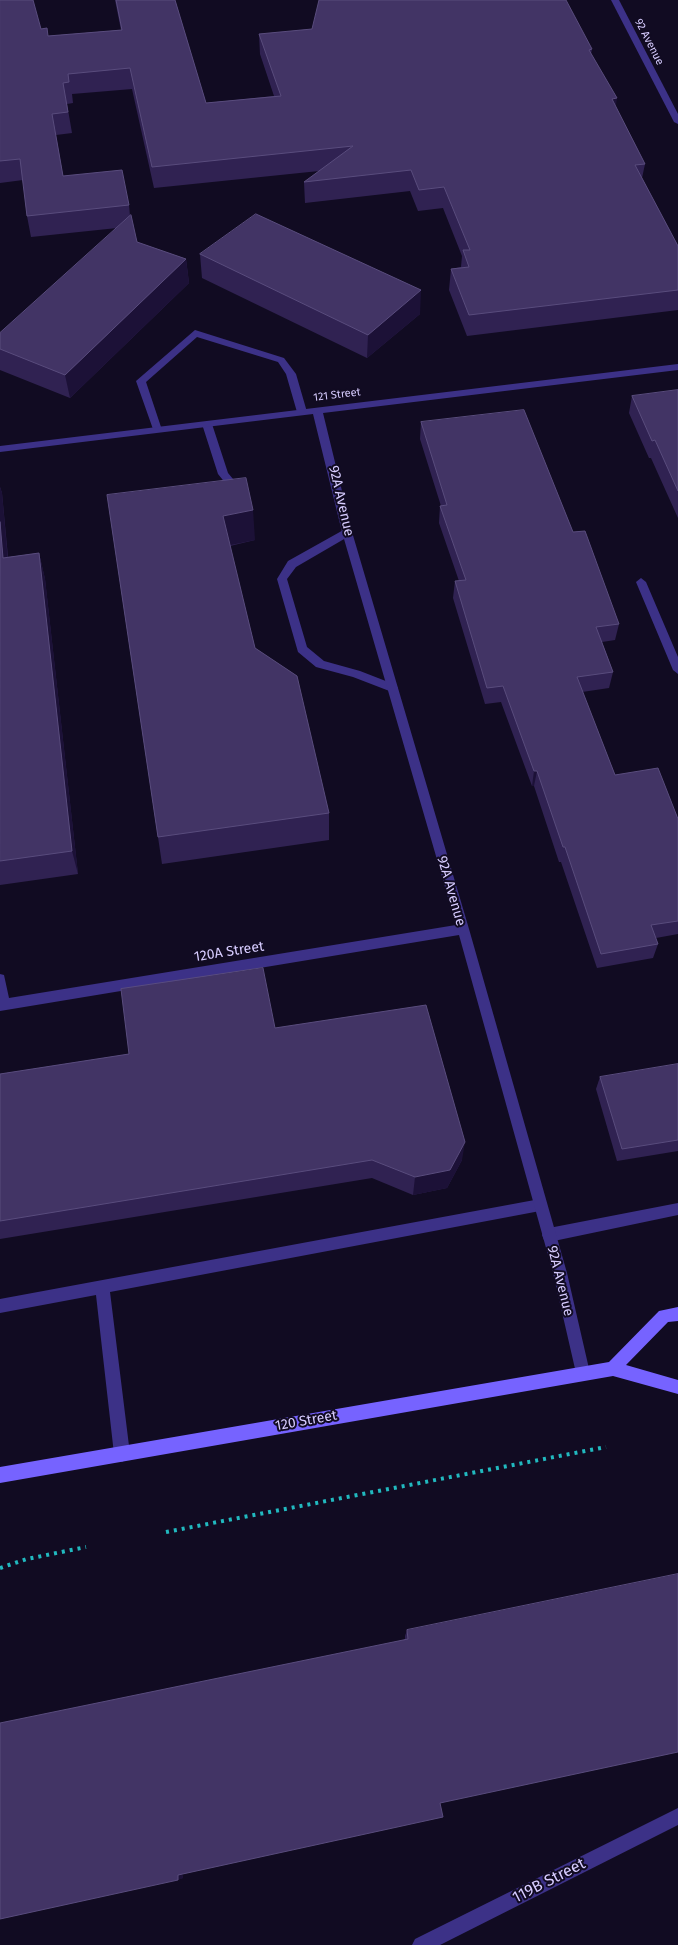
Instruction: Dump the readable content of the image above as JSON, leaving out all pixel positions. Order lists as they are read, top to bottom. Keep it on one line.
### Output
{"streets":{"main road":["120 Street"],"street":["92 Avenue","121 Street","92A Avenue","120A Street","119B Street"]},"crossings":[["121 Street","92A Avenue"],["92A Avenue","120A Street"],["92A Avenue","120 Street"]]}
